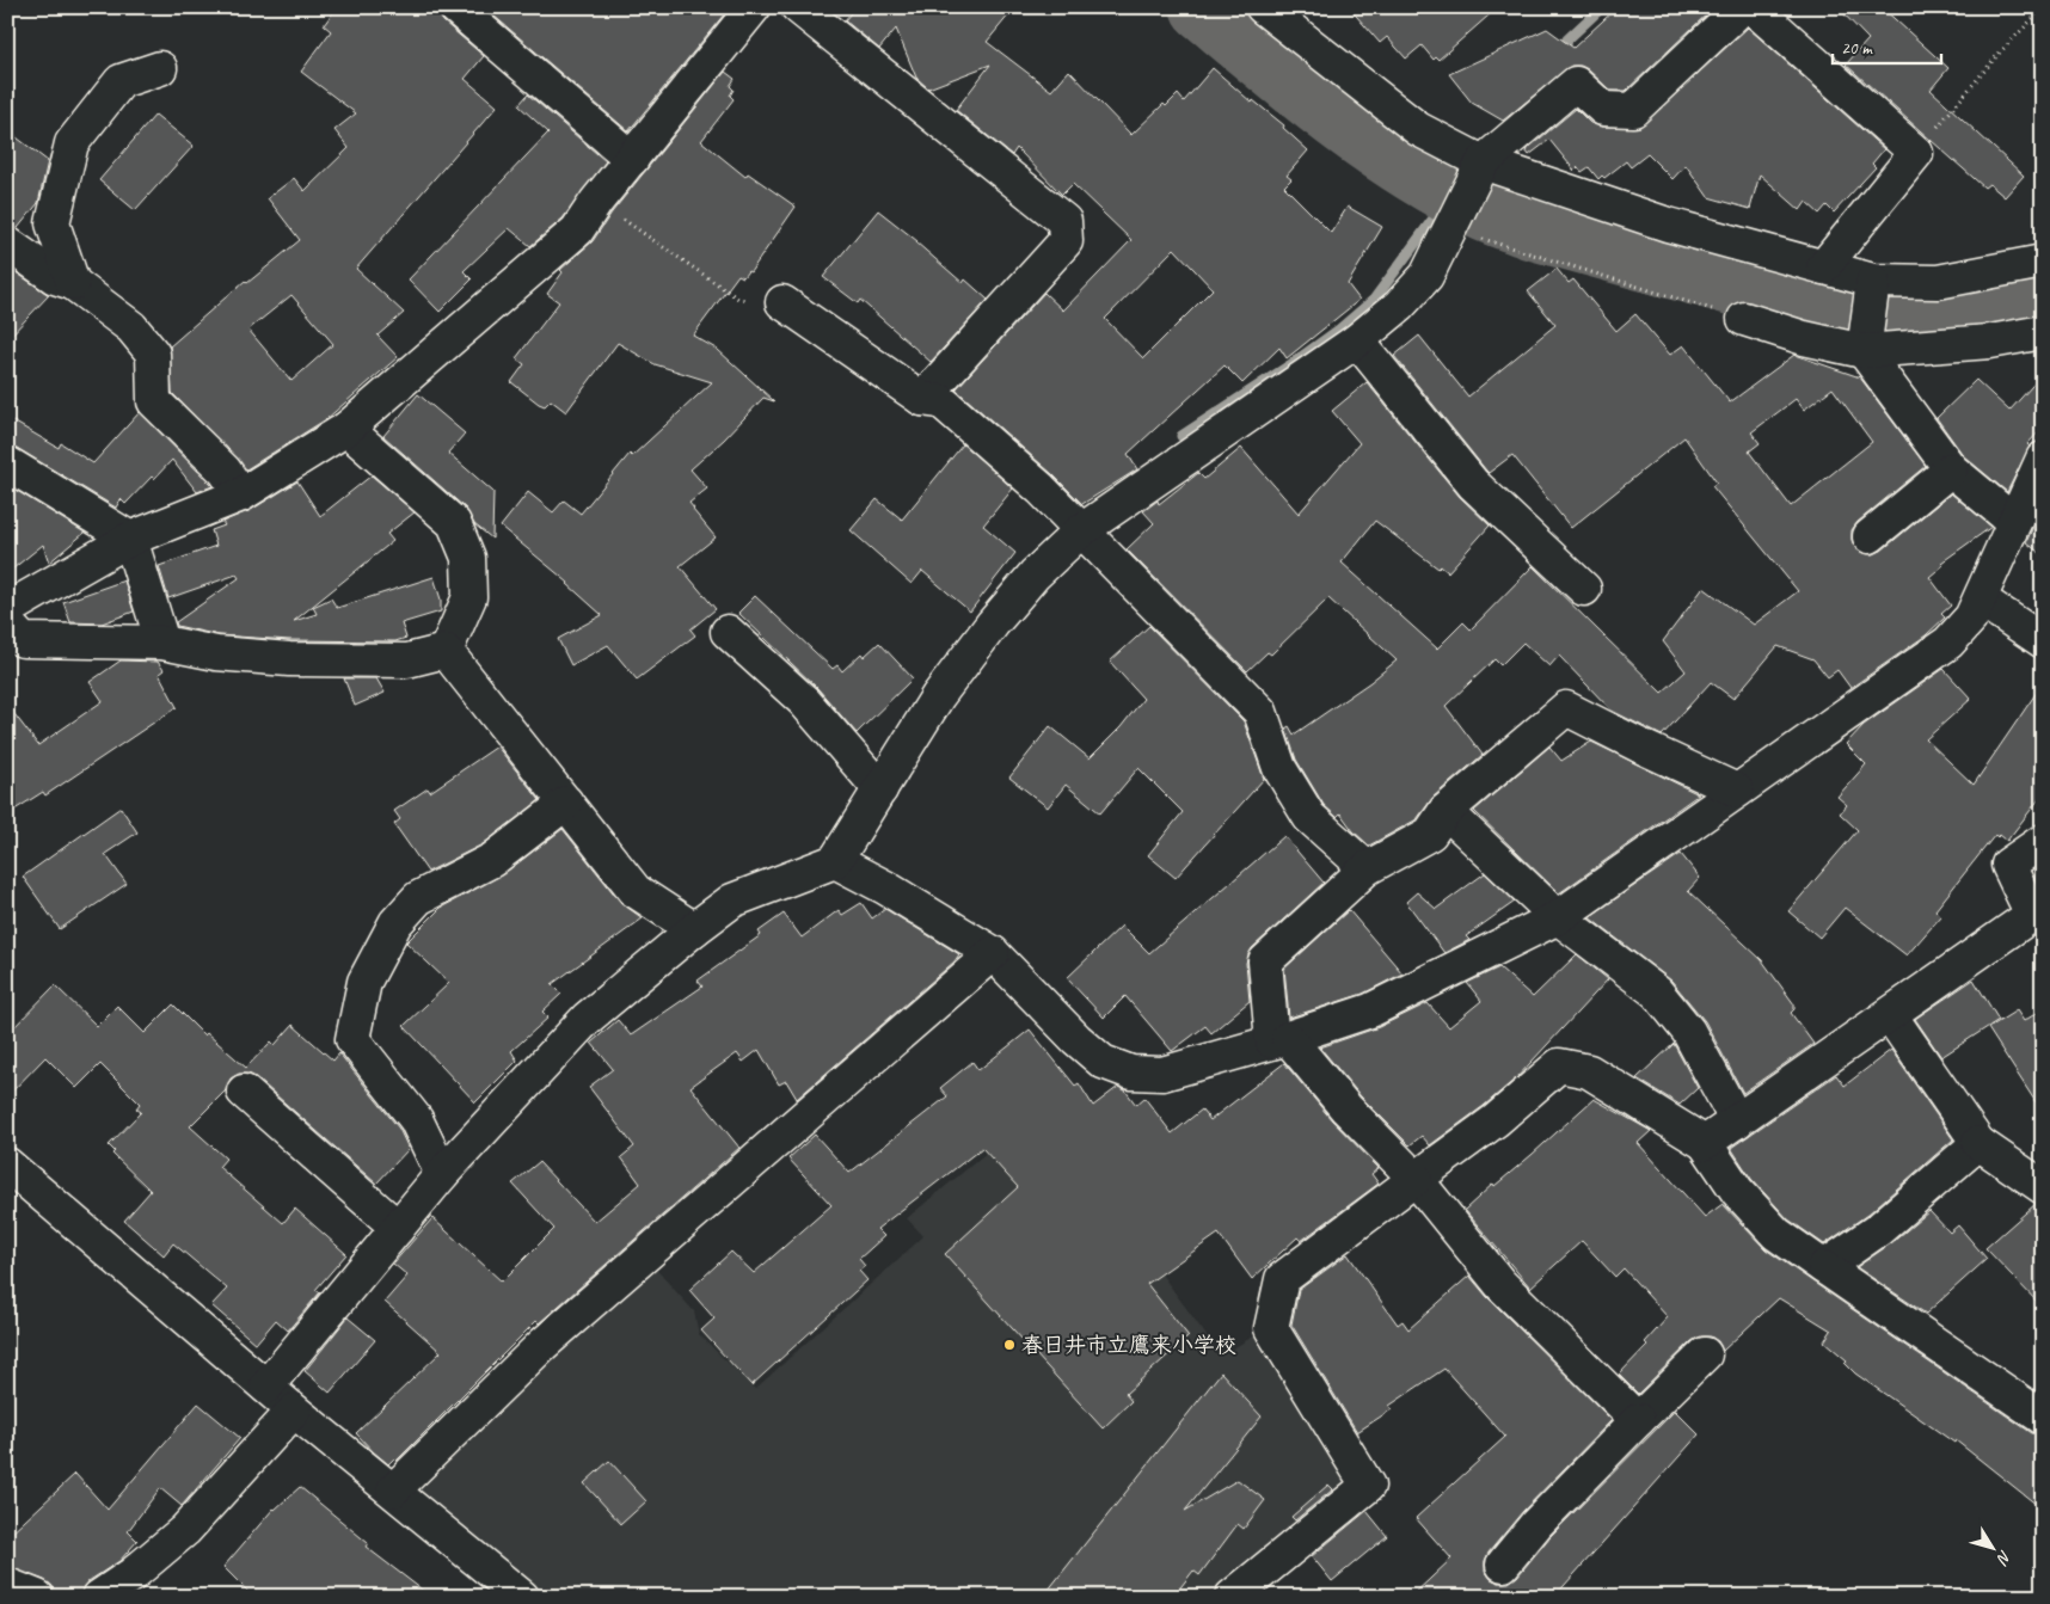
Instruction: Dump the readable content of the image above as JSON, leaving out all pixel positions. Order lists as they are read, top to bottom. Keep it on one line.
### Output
{"places":["春日井市立鷹来小学校"],"scale_bar":"20 m","north":"bottom right"}
